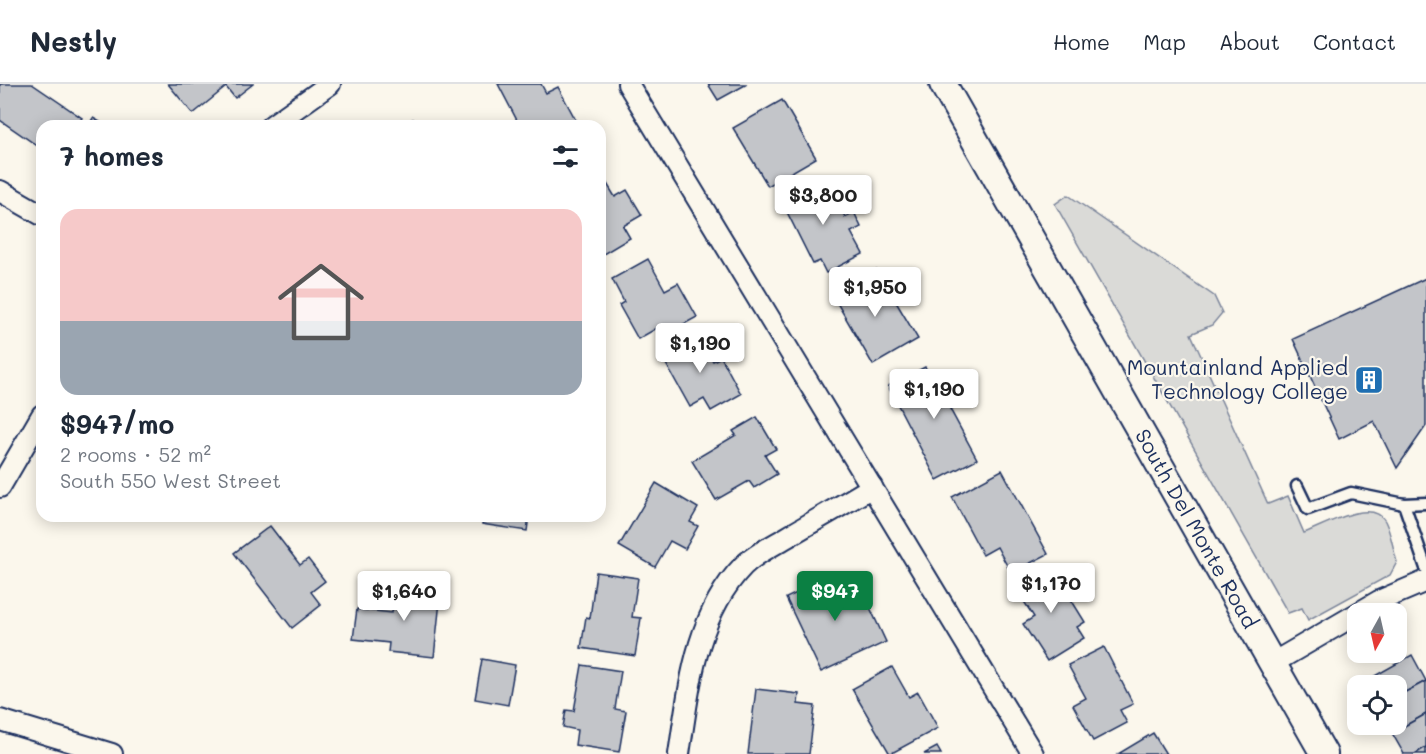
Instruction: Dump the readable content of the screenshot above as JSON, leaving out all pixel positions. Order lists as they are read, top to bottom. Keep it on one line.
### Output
{"streets":{"street":["South Del Monte Road"]},"places":{"building":["Mountainland Applied Technology College"]},"north":"bottom","page":{"header":"Nestly","nav":["Home","Map","About","Contact"],"heading":"7 homes","price":["$3,800","$1,950","$1,190","$1,190","$1,170","$1,640","$947"],"list":[{"name":"$947/mo","note":"2 rooms · 52 m² · South 550 West Street"}]}}
